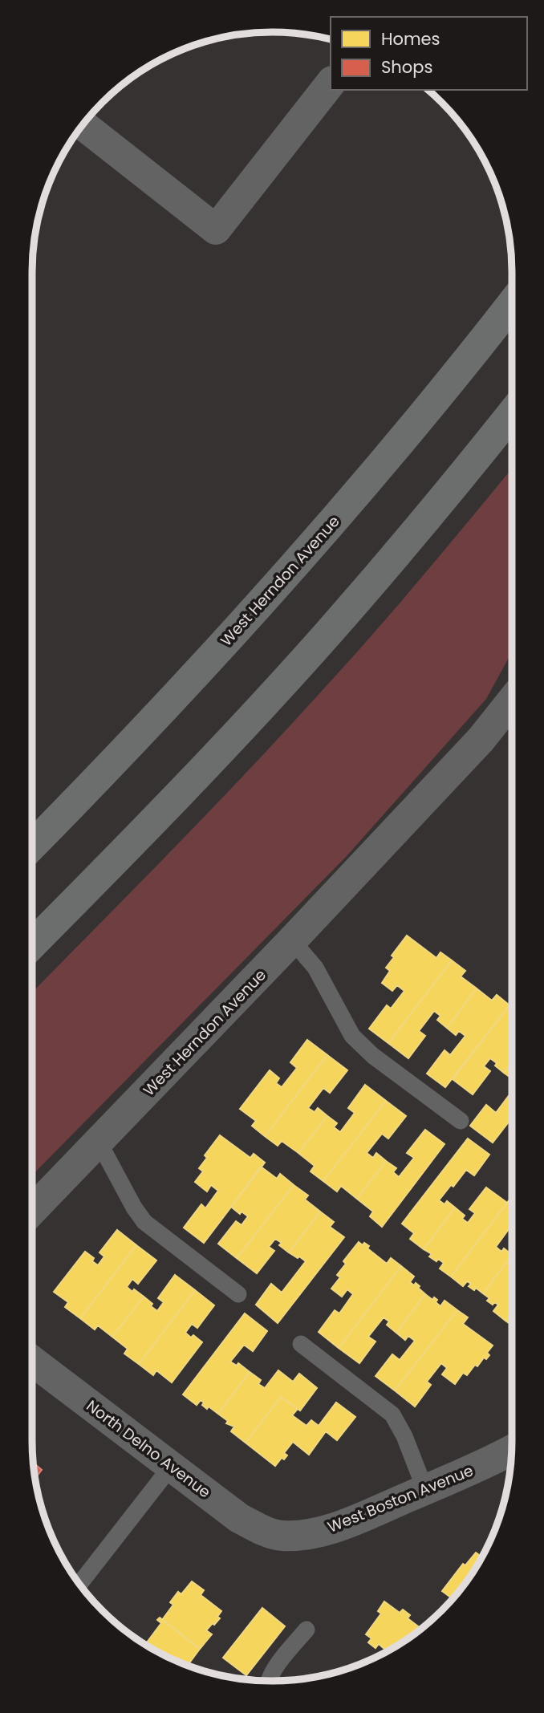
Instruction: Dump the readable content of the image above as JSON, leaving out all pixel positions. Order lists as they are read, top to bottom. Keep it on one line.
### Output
{"streets":{"main road":["West Herndon Avenue"],"street":["North Delno Avenue","West Boston Avenue"]},"crossings":[["North Delno Avenue","West Boston Avenue"]],"legend":["Homes","Shops"]}
